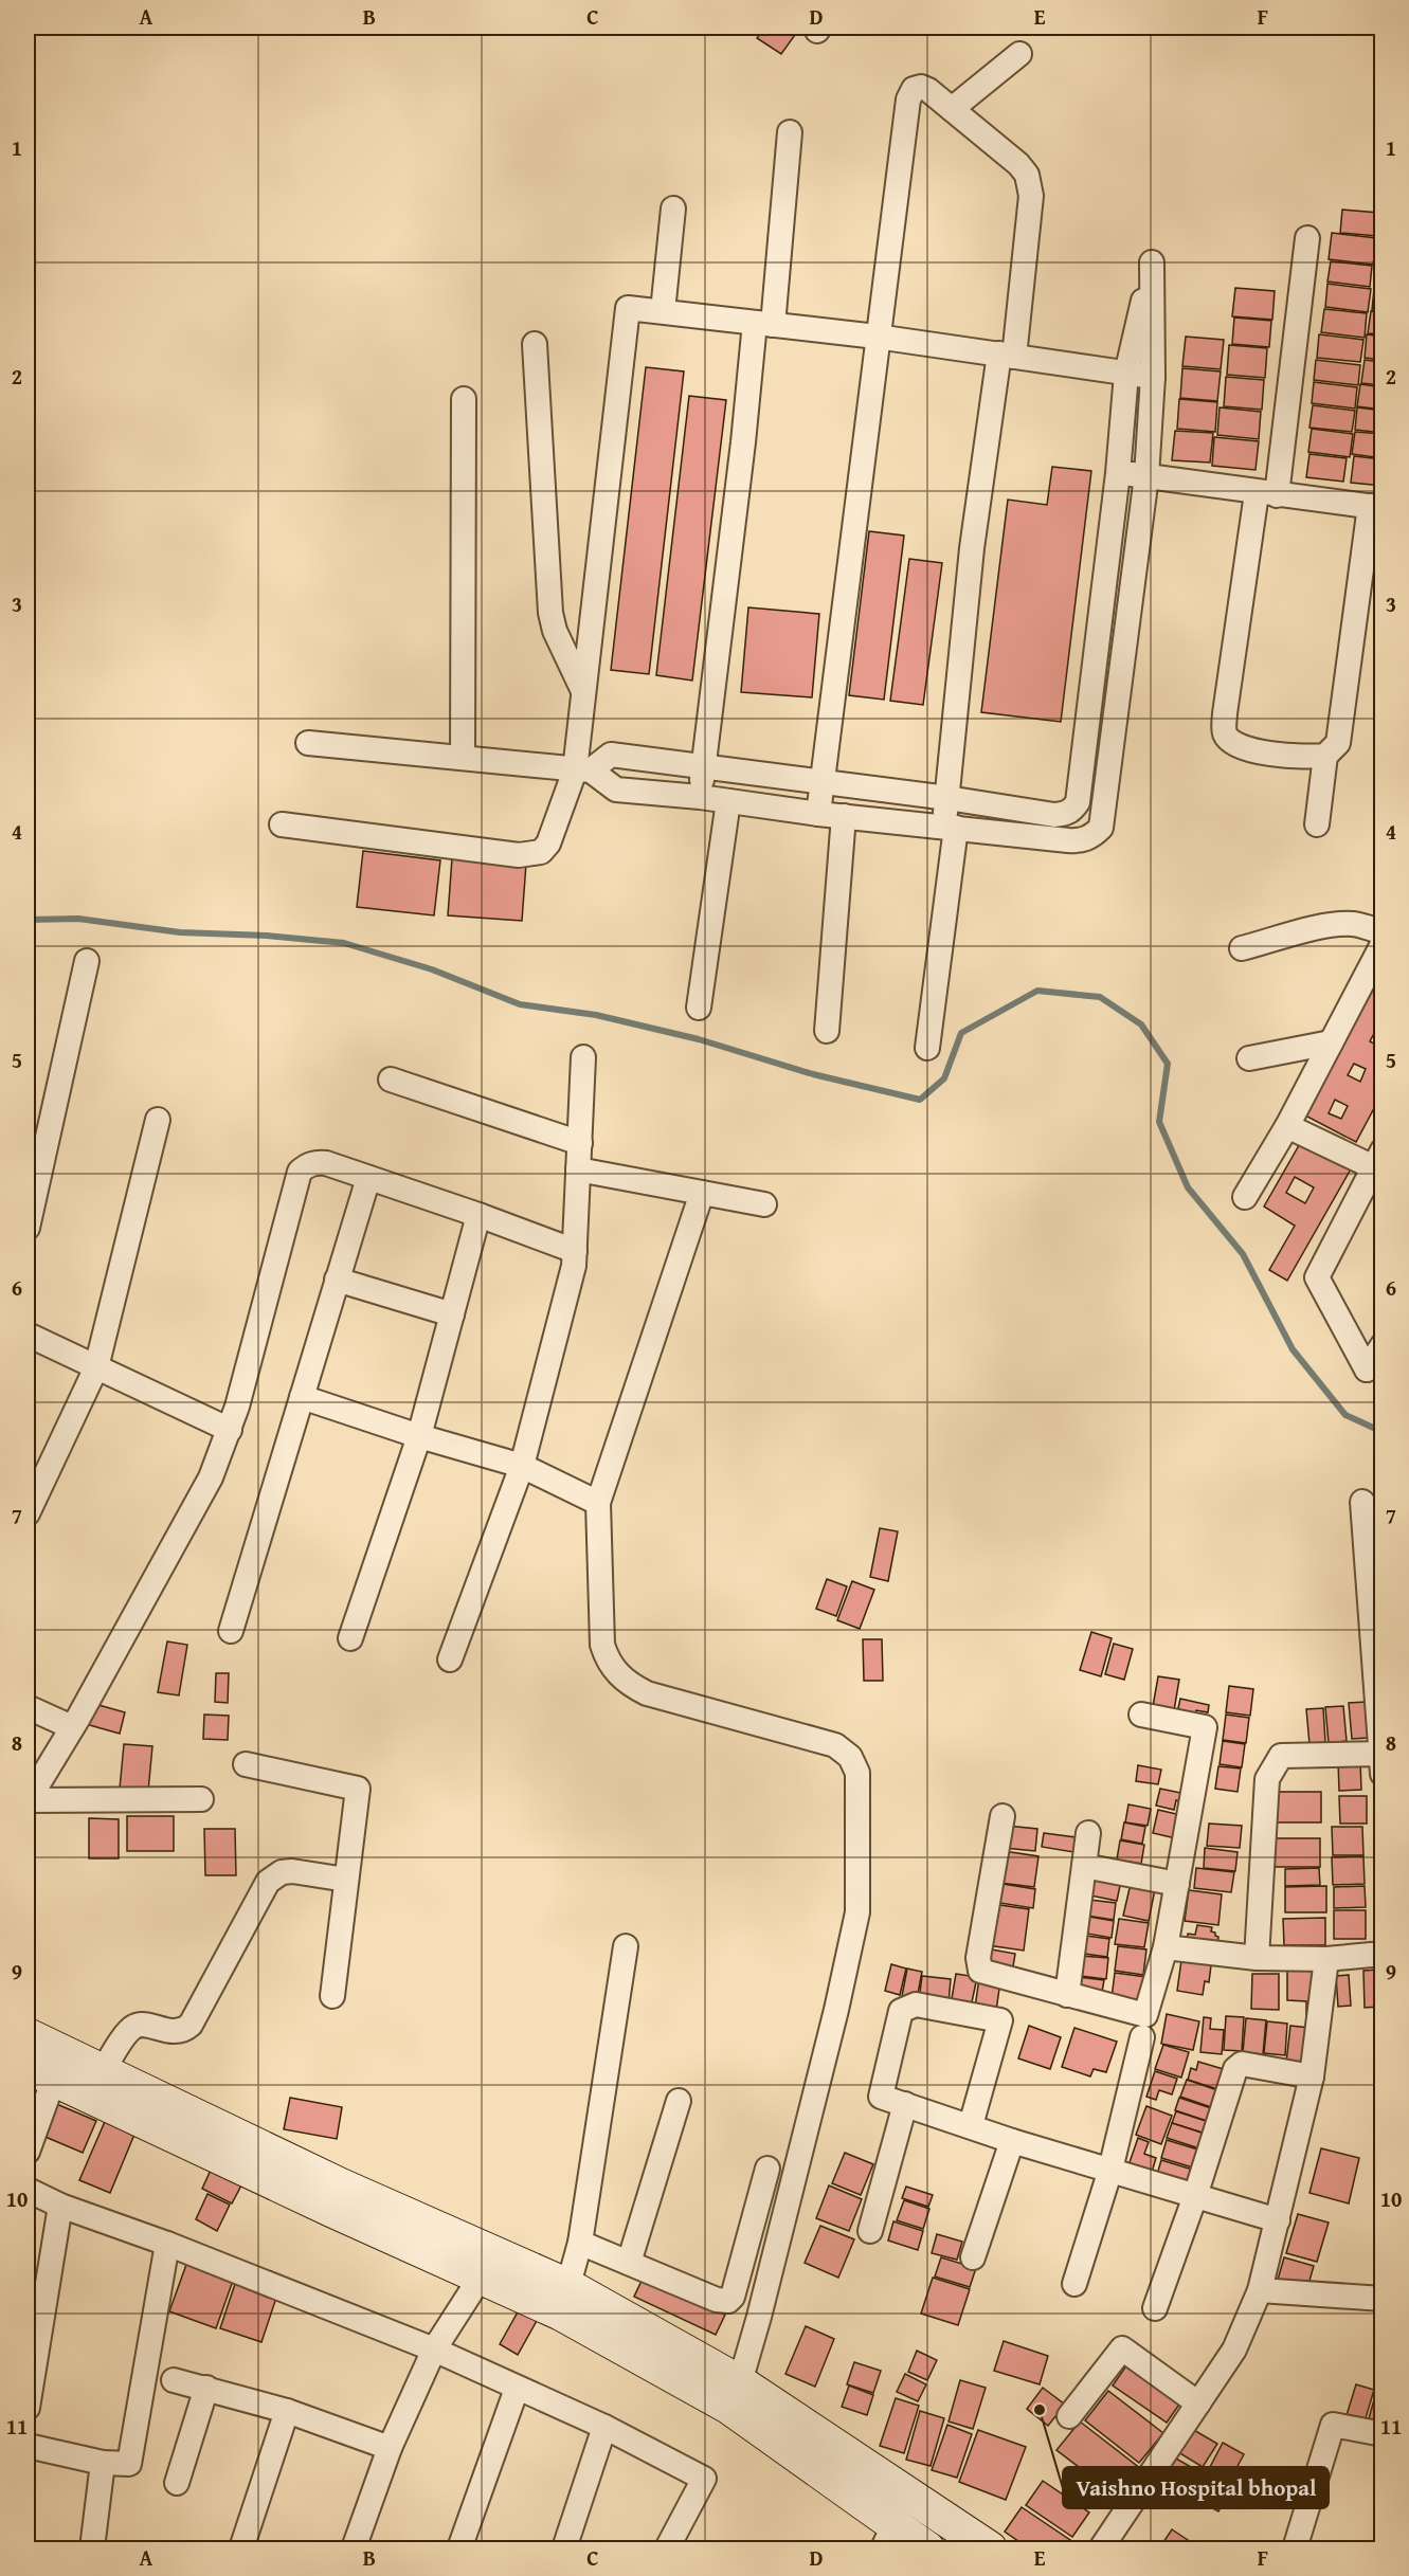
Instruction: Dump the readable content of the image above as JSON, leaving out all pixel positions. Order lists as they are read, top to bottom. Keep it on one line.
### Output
{"places":["Vaishno Hospital bhopal"],"grid":{"columns":["A","B","C","D","E","F"],"rows":["1","2","3","4","5","6","7","8","9","10","11"]}}
